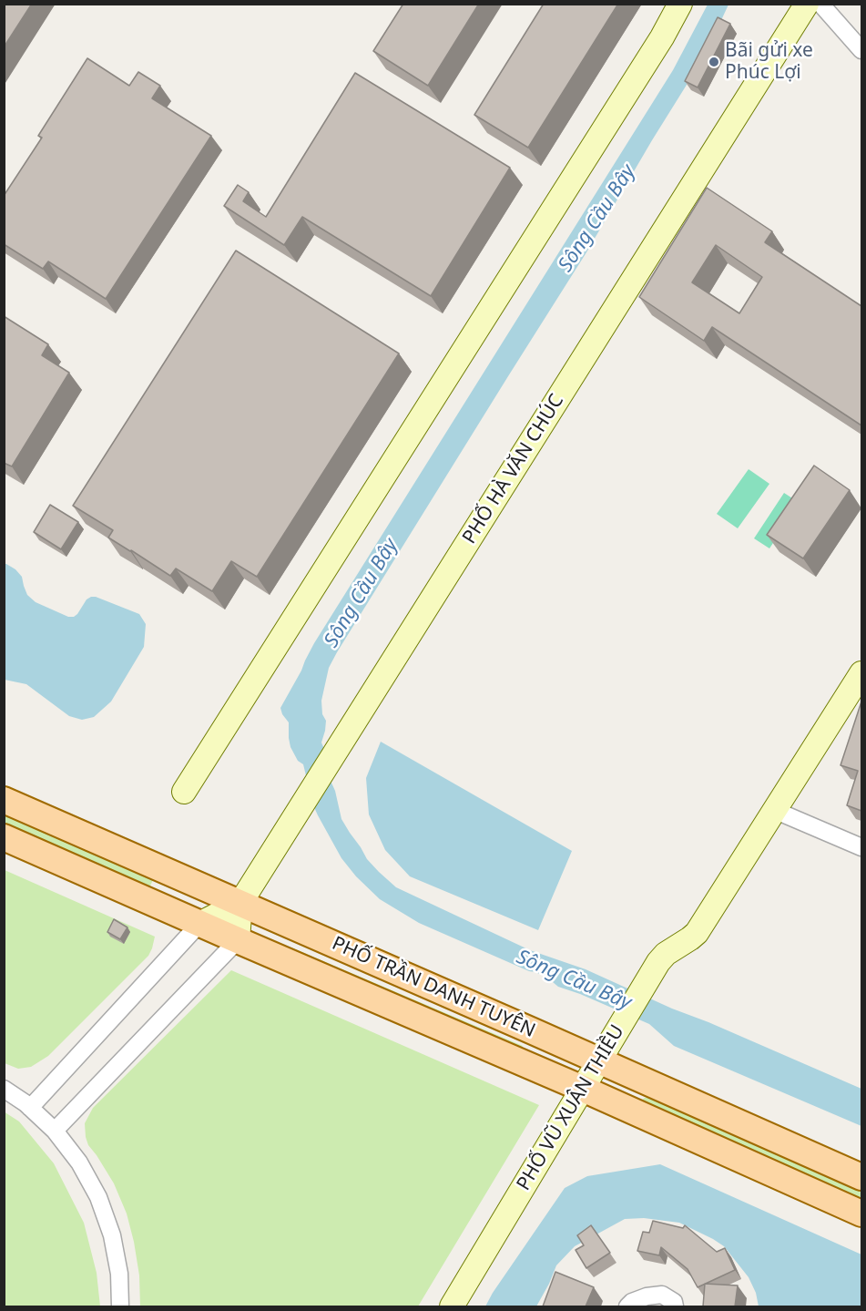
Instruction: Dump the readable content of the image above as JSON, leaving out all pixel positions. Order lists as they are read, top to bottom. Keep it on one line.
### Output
{"streets":{"main road":["PHỐ TRẦN DANH TUYÊN"],"street":["PHỐ HÀ VĂN CHÚC","PHỐ VŨ XUÂN THIỀU"]},"crossings":[["PHỐ HÀ VĂN CHÚC","PHỐ TRẦN DANH TUYÊN"],["PHỐ TRẦN DANH TUYÊN","PHỐ VŨ XUÂN THIỀU"]],"water":["Sông Cầu Bây"],"places":["Bãi gửi xe Phúc Lợi"]}
